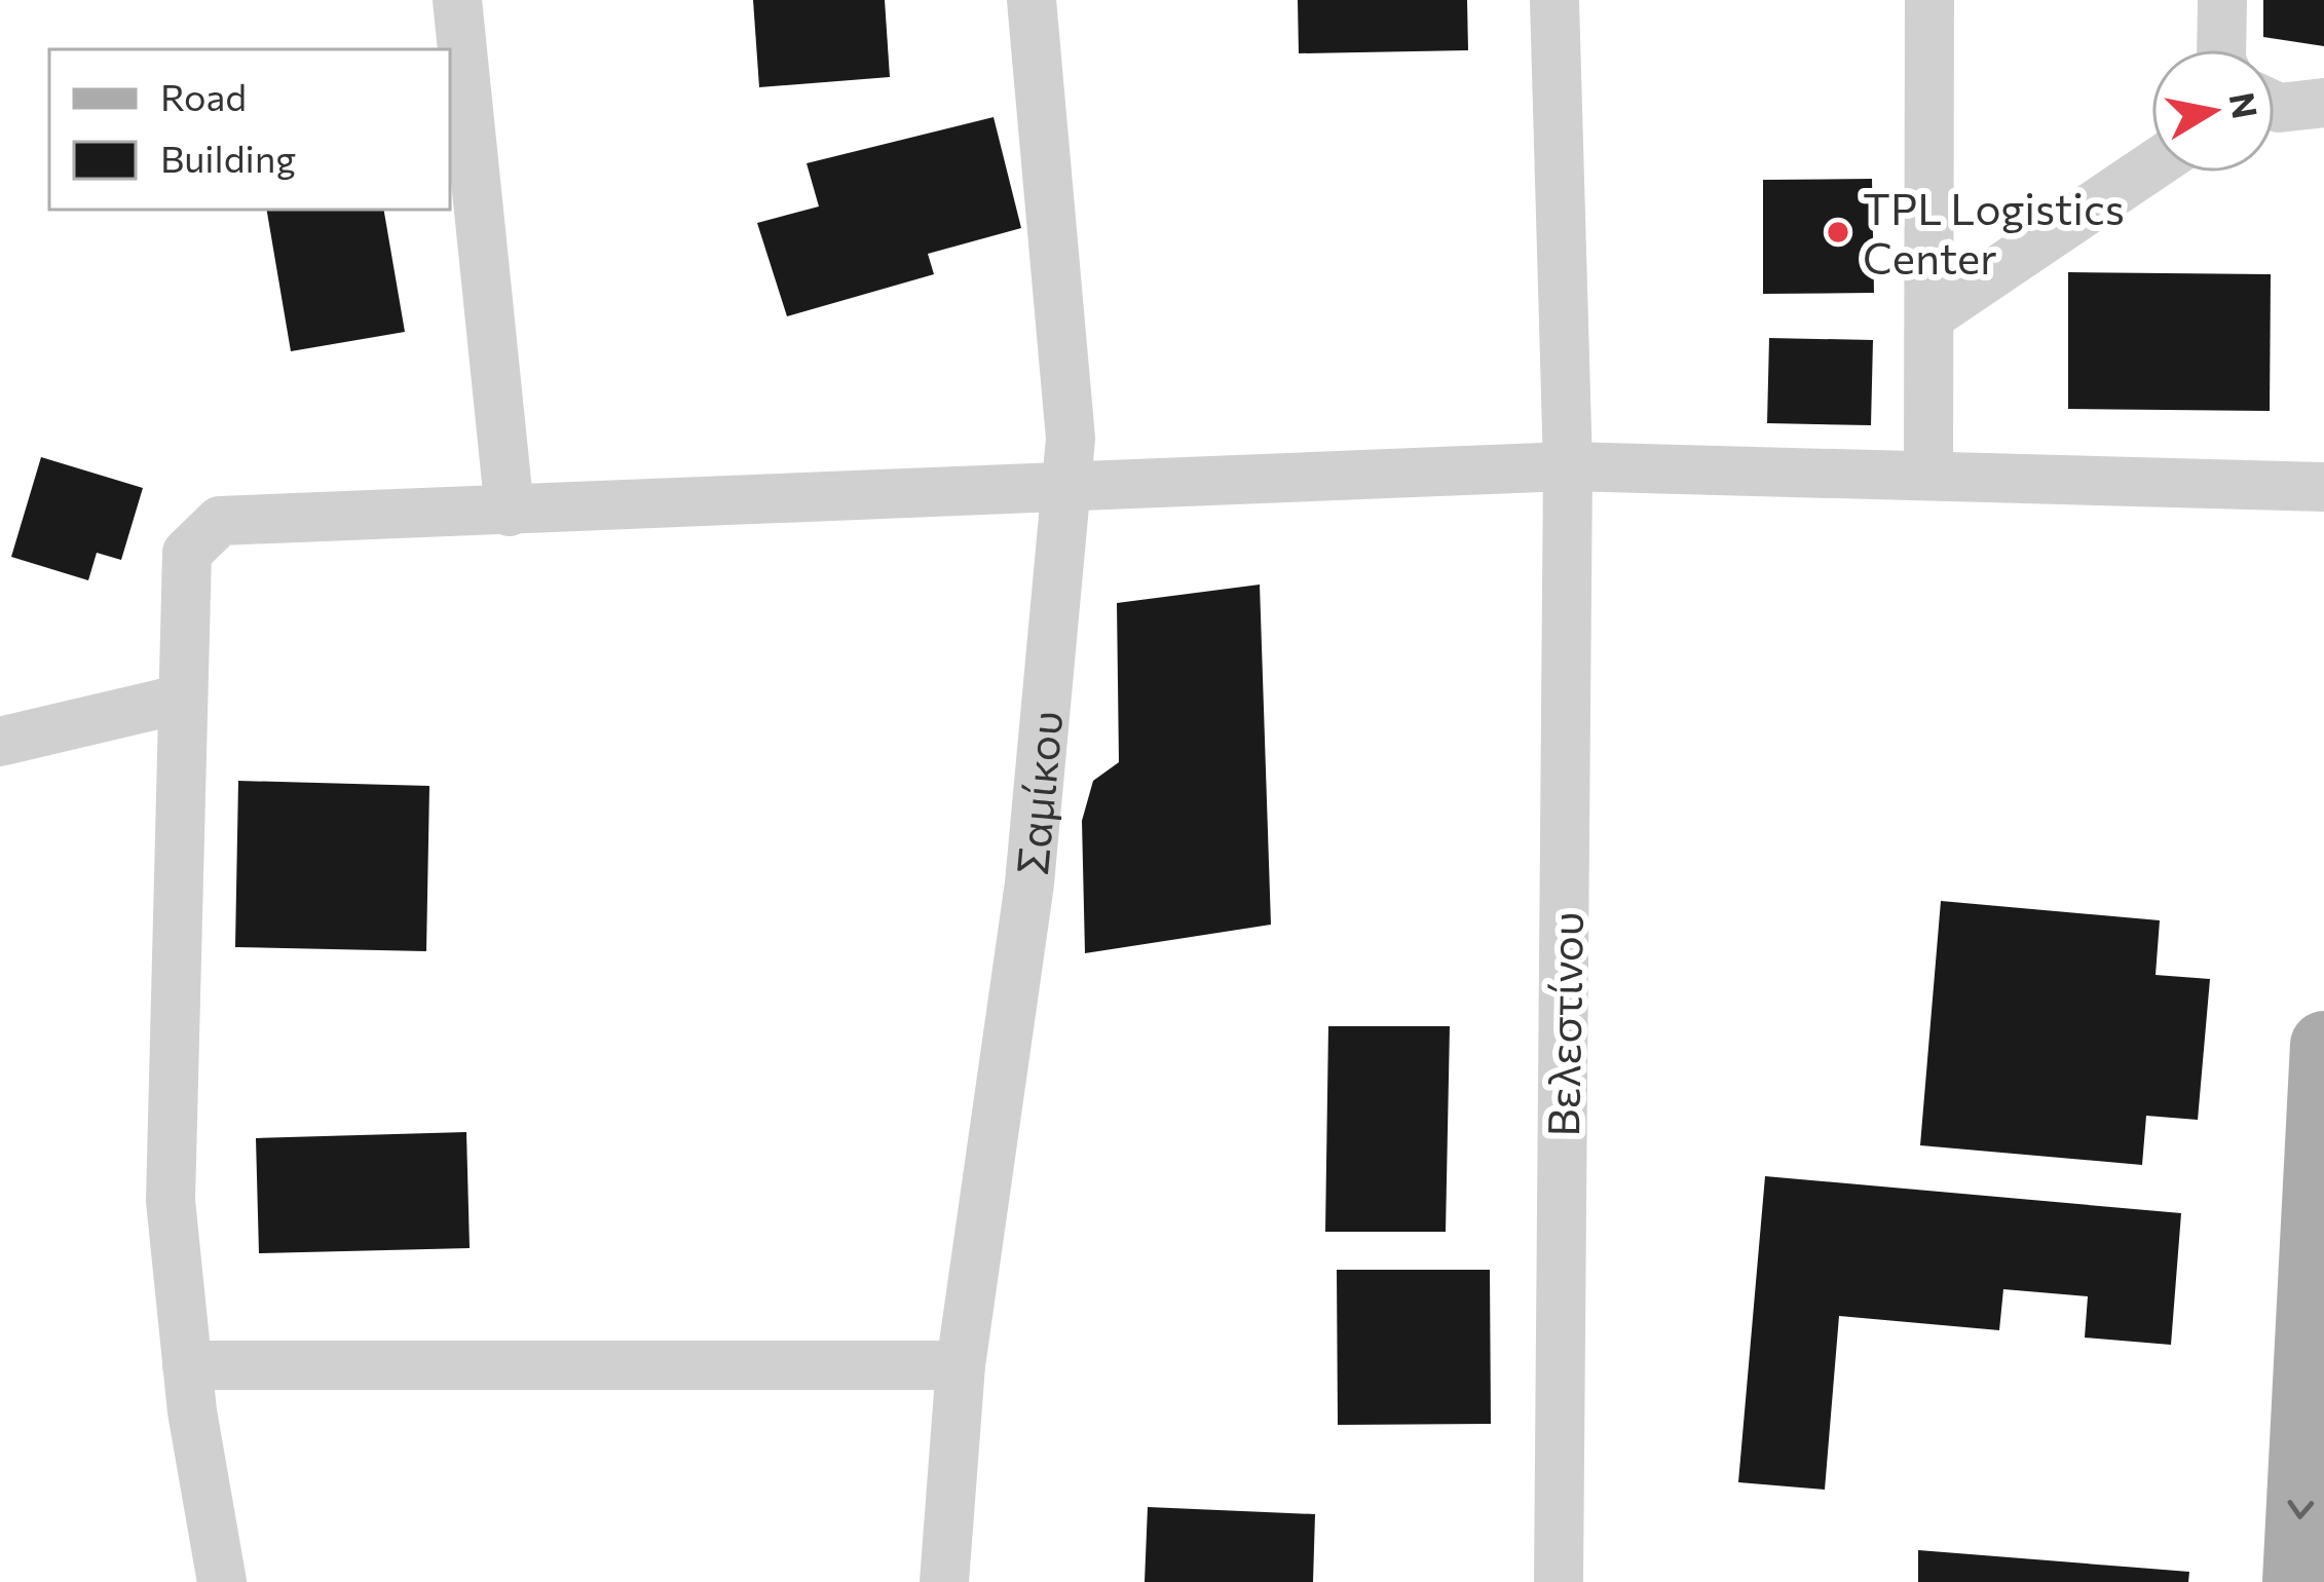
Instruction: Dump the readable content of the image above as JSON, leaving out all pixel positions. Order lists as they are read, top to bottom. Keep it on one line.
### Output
{"streets":{"street":["Σαμίκου","Βελεστίνου"]},"places":["TPL Logistics Center"],"legend":["Road","Building"],"north":"right"}
